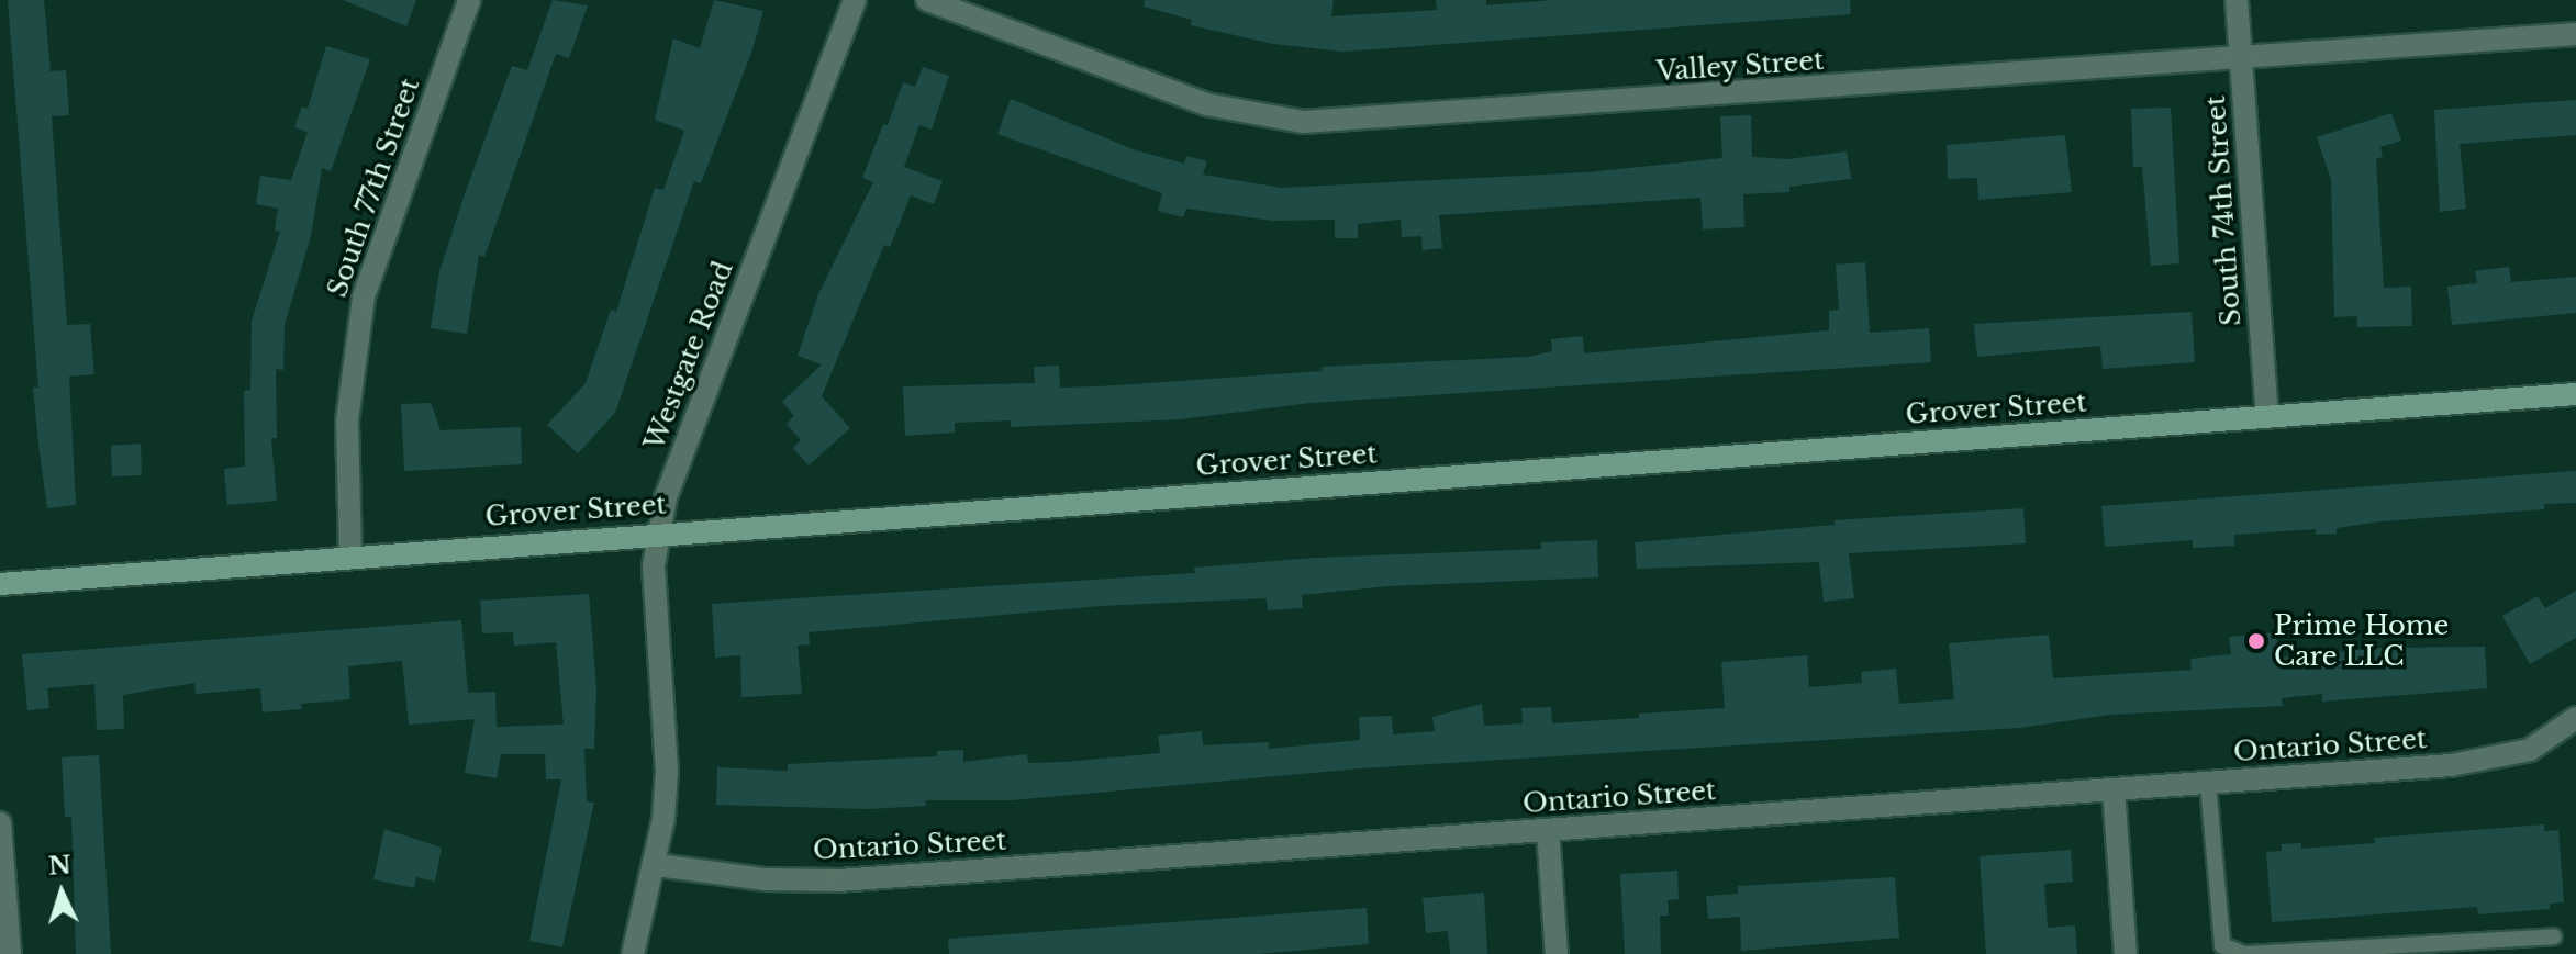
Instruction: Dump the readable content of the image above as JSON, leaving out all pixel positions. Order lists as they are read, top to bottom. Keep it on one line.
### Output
{"streets":{"street":["Valley Street","South 77th Street","South 74th Street","Westgate Road","Grover Street","Ontario Street"]},"crossings":[["Valley Street","South 74th Street"],["South 77th Street","Grover Street"],["South 74th Street","Grover Street"],["Westgate Road","Grover Street"],["Westgate Road","Ontario Street"]],"places":["Prime Home Care LLC"],"north":"top"}
